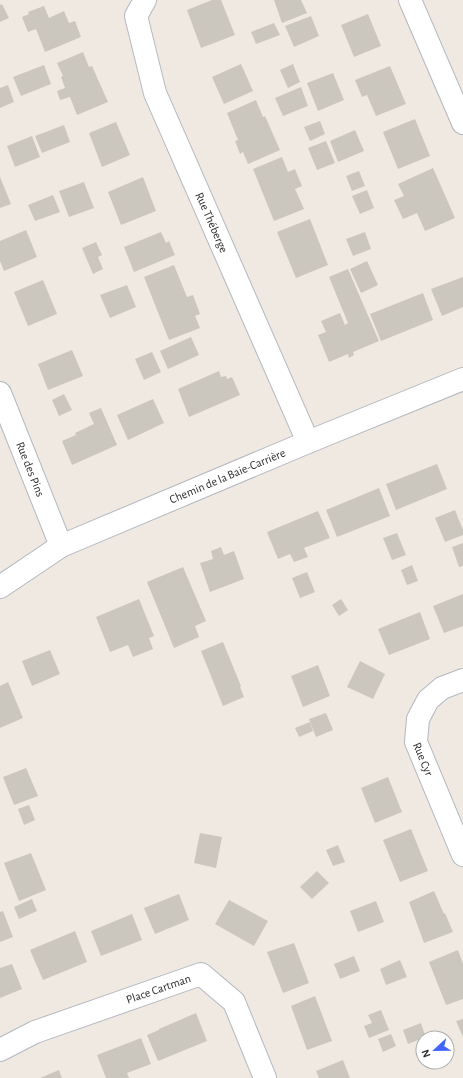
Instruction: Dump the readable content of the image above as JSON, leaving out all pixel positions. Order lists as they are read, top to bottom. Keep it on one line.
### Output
{"streets":{"street":["Rue Théberge","Rue des Pins","Chemin de la Baie-Carrière","Rue Cyr","Place Cartman"]},"crossings":[["Rue Théberge","Chemin de la Baie-Carrière"],["Rue des Pins","Chemin de la Baie-Carrière"]],"north":"left"}
